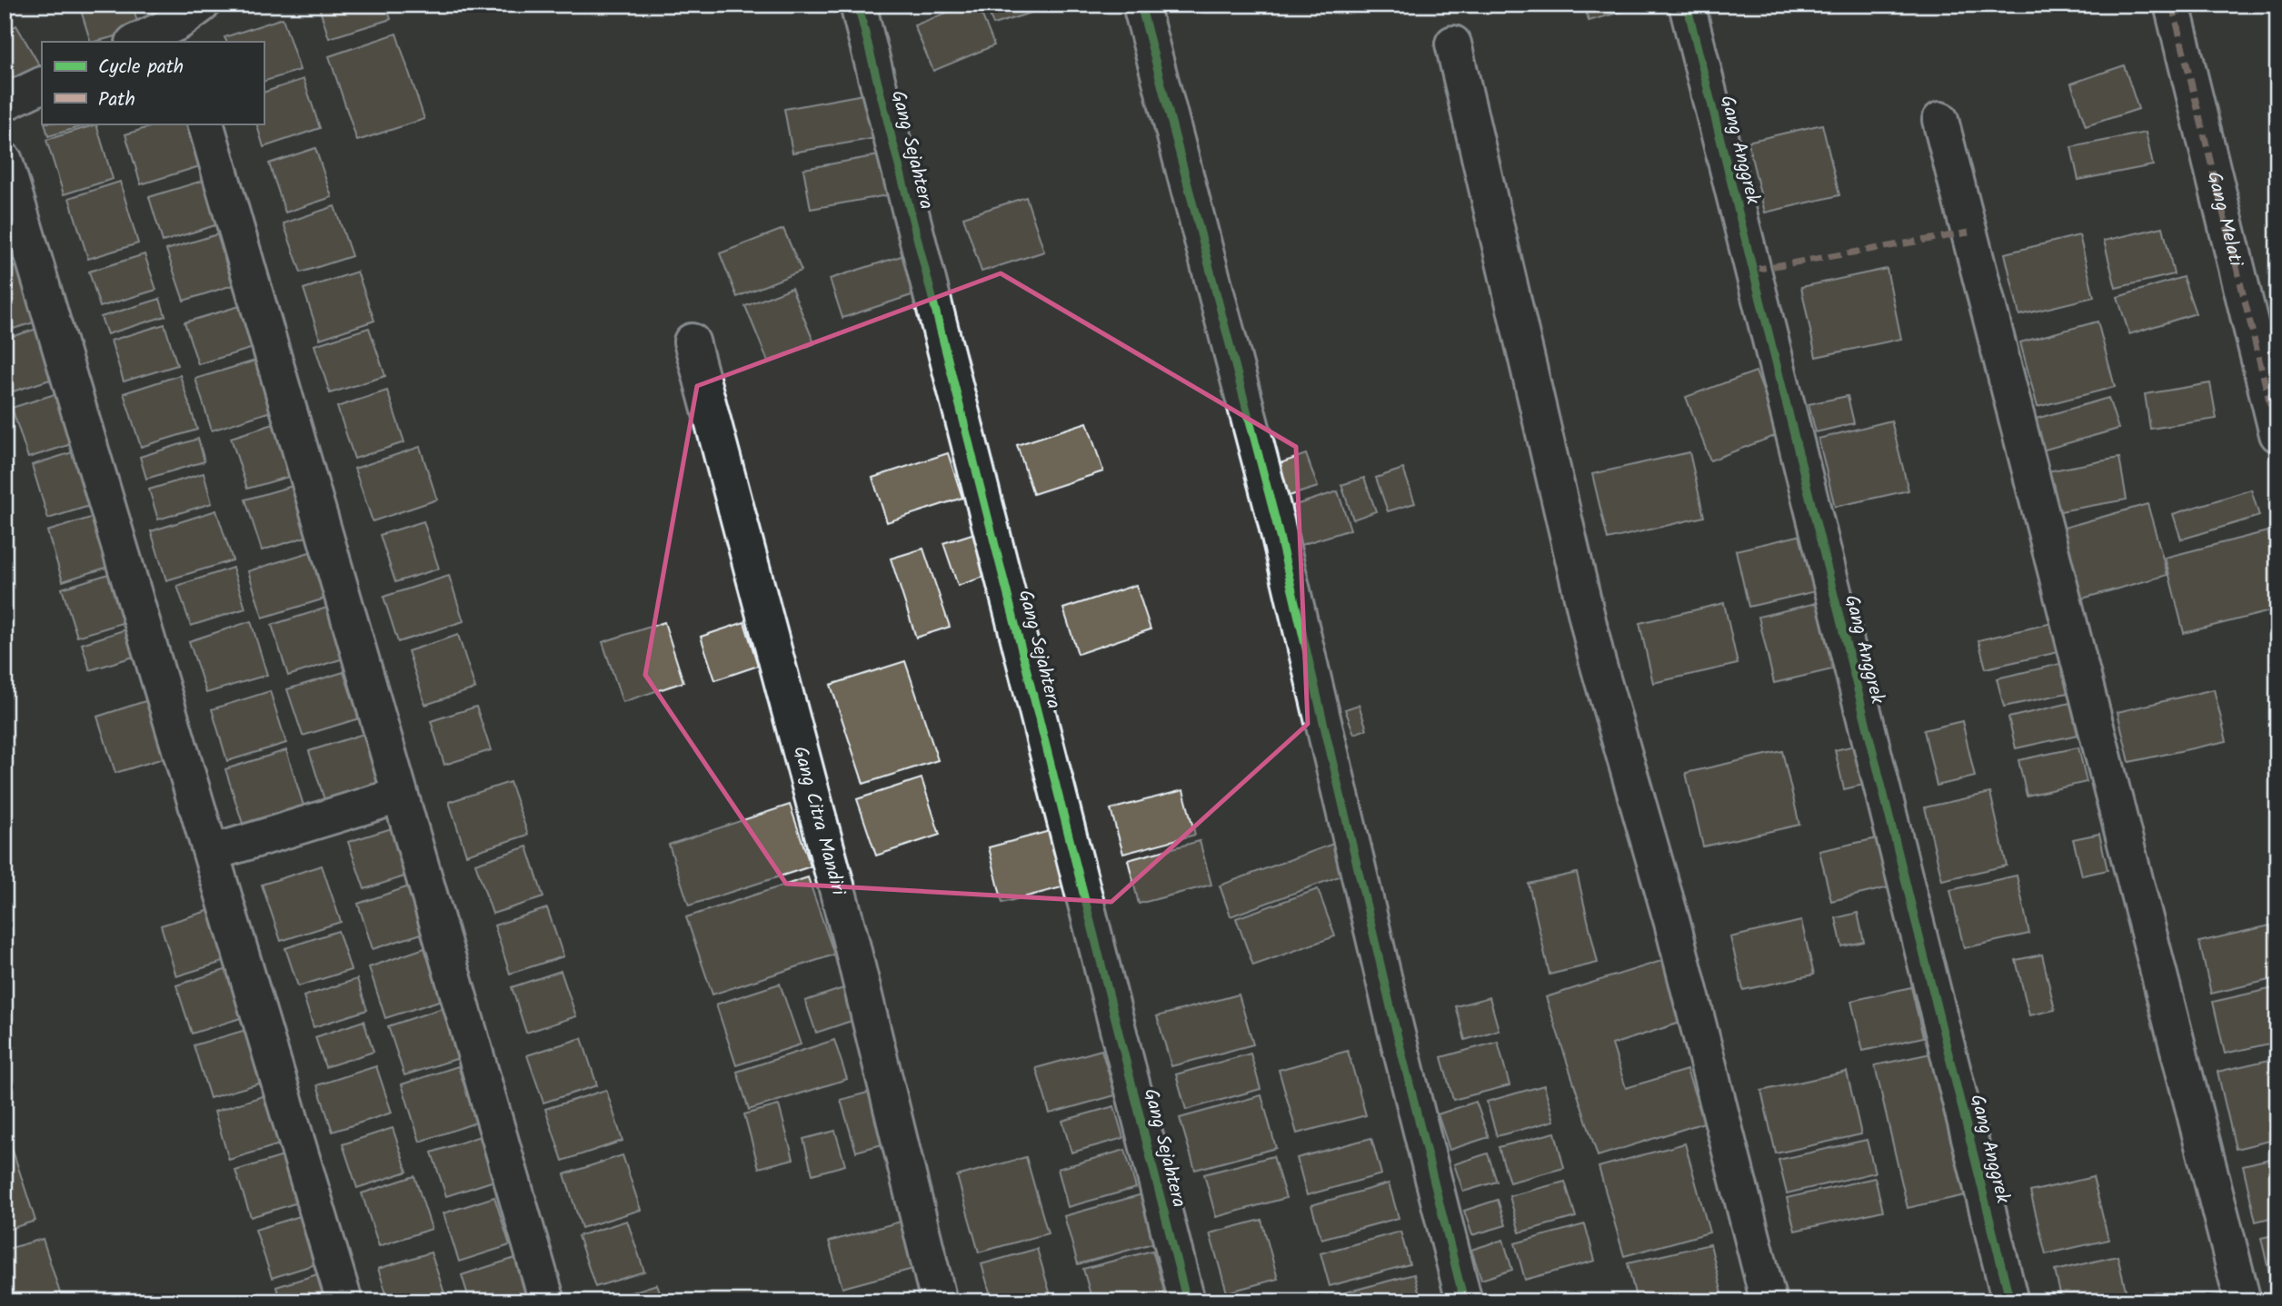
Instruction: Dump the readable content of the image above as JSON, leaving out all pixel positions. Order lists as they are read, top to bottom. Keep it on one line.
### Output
{"streets":{"street":["Gang Sejahtera","Gang Anggrek","Gang Melati","Gang Citra Mandiri"]},"legend":["Cycle path","Path"]}
